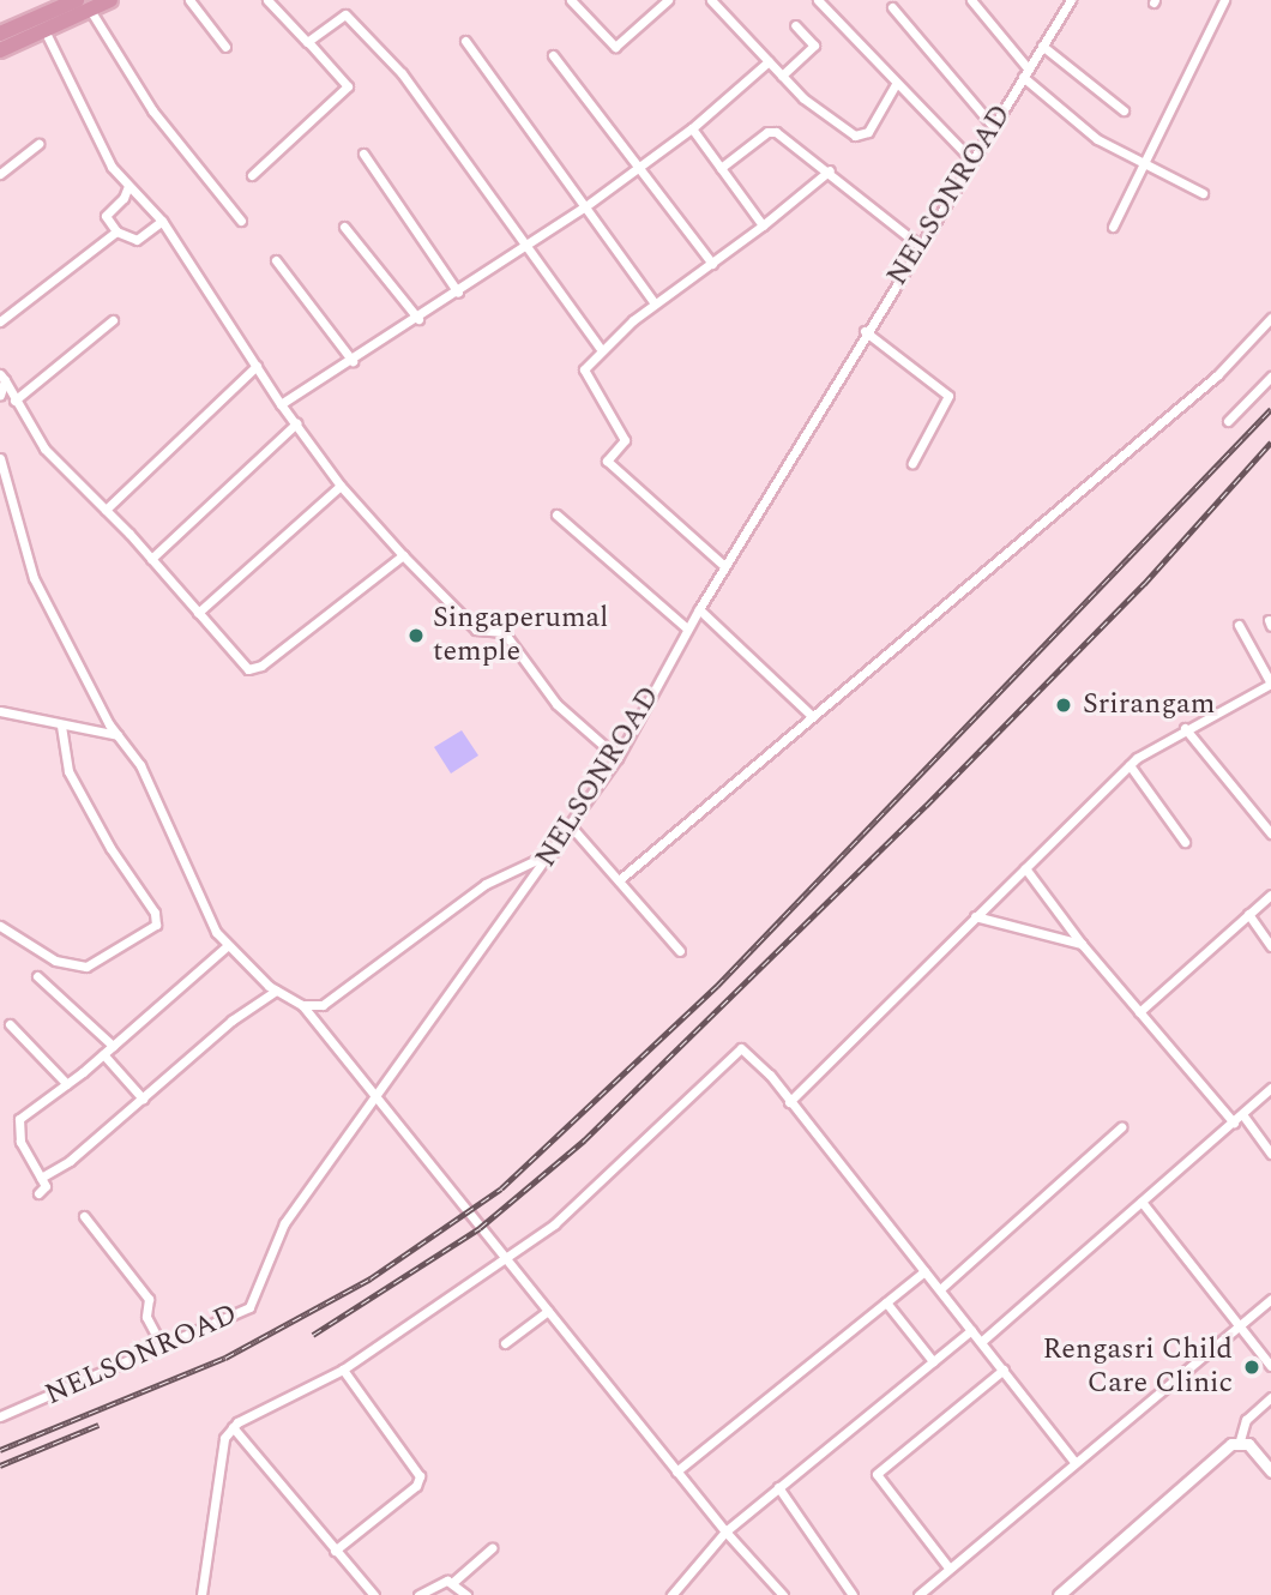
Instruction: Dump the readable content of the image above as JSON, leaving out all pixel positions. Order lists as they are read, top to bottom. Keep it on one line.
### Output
{"streets":{"street":["NELSONROAD"]},"places":["Singaperumal temple","Srirangam","Rengasri Child Care Clinic"]}
